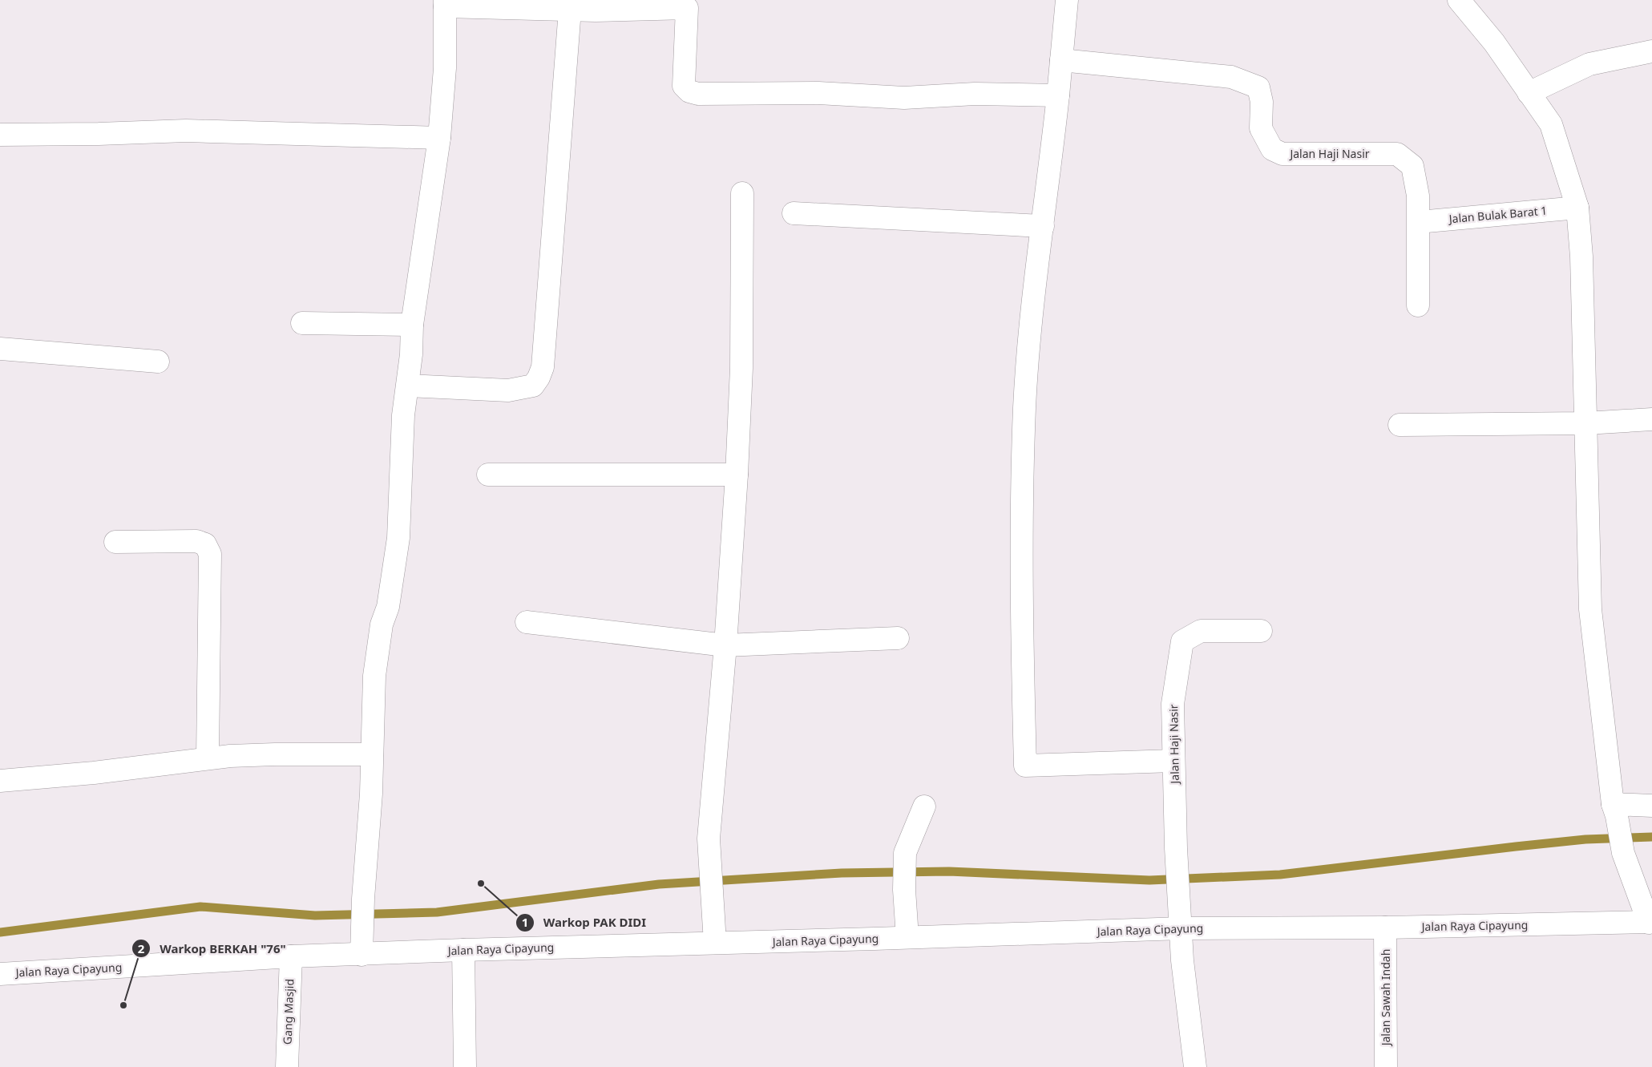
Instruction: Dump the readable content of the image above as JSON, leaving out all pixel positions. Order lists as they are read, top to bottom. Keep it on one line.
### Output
{"streets":{"street":["Jalan Haji Nasir","Jalan Bulak Barat 1","Jalan Raya Cipayung","Jalan Sawah Indah","Gang Masjid"]},"crossings":[["Jalan Haji Nasir","Jalan Bulak Barat 1"],["Jalan Haji Nasir","Jalan Raya Cipayung"],["Jalan Raya Cipayung","Jalan Sawah Indah"],["Jalan Raya Cipayung","Gang Masjid"]],"places":["Warkop PAK DIDI","Warkop BERKAH \"76\""]}
